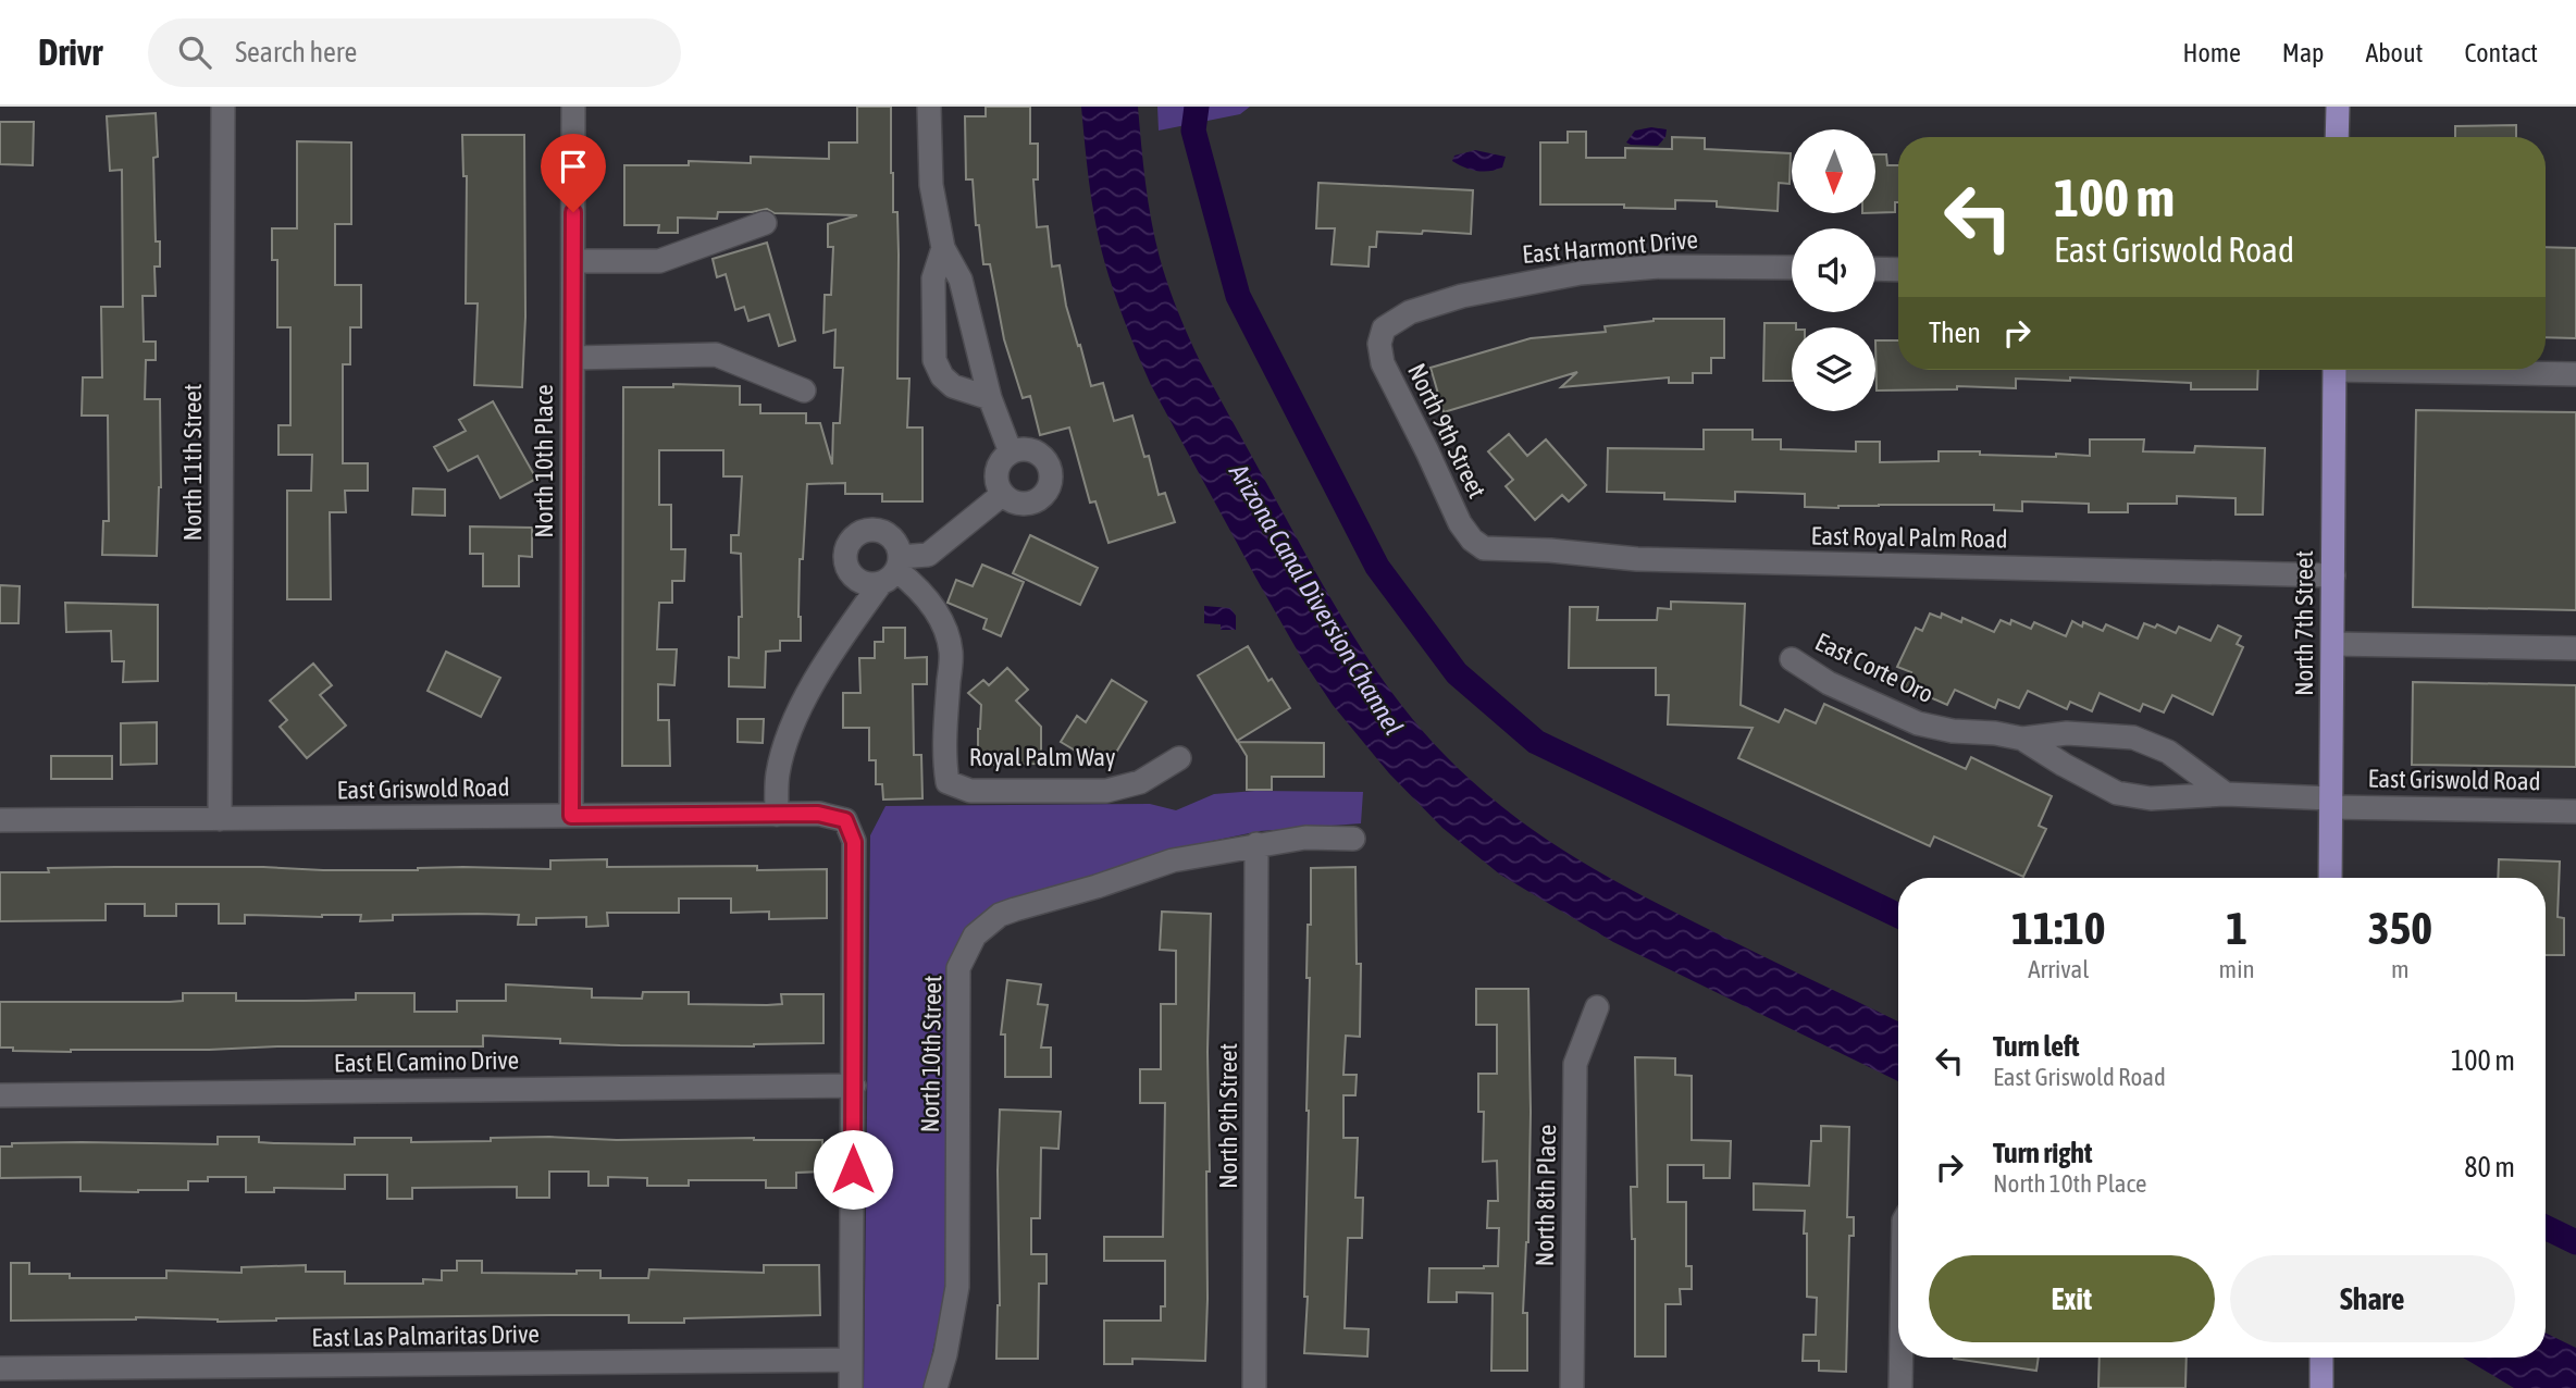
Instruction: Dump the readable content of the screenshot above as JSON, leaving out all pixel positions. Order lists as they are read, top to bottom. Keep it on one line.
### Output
{"streets":{"main road":["North 7th Street"],"street":["East Harmont Drive","North 9th Street","North 10th Place","North 11th Street","East Royal Palm Road","East Corte Oro","Royal Palm Way","East Griswold Road","North 10th Street","East El Camino Drive","North 8th Place","East Las Palmaritas Drive"]},"crossings":[["East Harmont Drive","North 9th Street"],["North 9th Street","East Royal Palm Road"],["North 9th Street","North 10th Street"],["North 10th Place","East Griswold Road"],["North 11th Street","East Griswold Road"],["East Royal Palm Road","North 7th Street"],["North 7th Street","East Corte Oro"],["North 7th Street","East Griswold Road"],["East Corte Oro","East Griswold Road"],["East Griswold Road","East El Camino Drive"]],"water":["Arizona Canal Diversion Channel"],"north":"bottom","page":{"header":"Drivr","search":"Search here","nav":["Home","Map","About","Contact"],"turn":["100 m","East Griswold Road"],"then":"Then","eta":["11:10","Arrival","1","min","350","m"],"list":[{"name":"Turn left","note":"East Griswold Road","value":"100 m"},{"name":"Turn right","note":"North 10th Place","value":"80 m"}],"buttons":["Exit","Share"]}}
